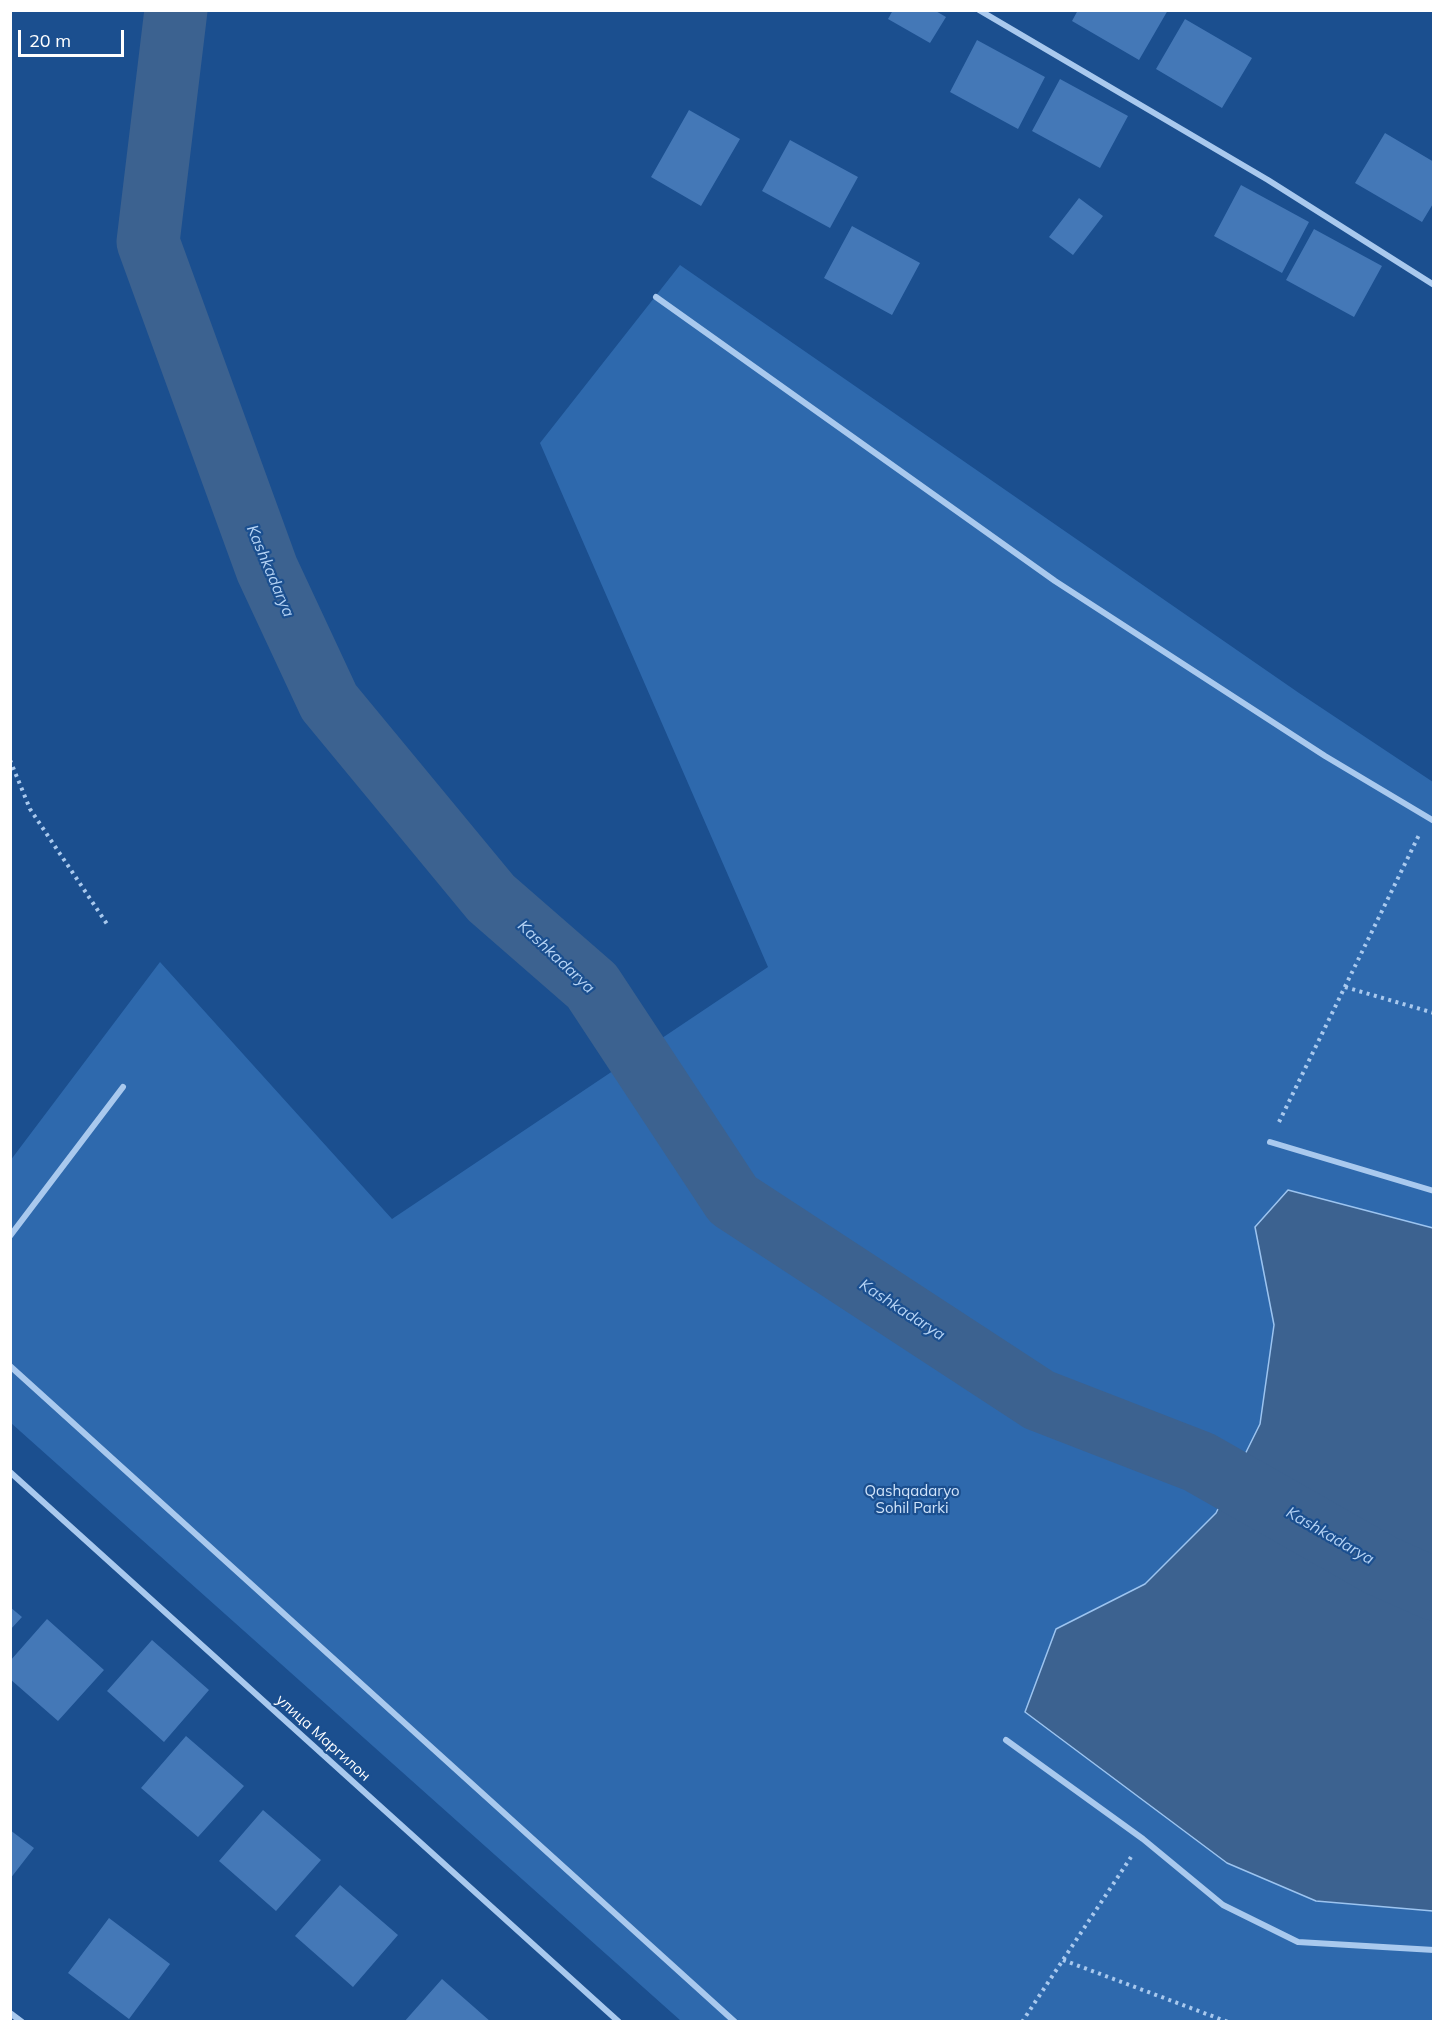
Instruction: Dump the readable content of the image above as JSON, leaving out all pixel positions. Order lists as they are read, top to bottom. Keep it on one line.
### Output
{"streets":{"street":["улица Маргилон"]},"water":["Kashkadarya"],"parks":["Qashqadaryo Sohil Parki"],"scale_bar":"20 m"}
